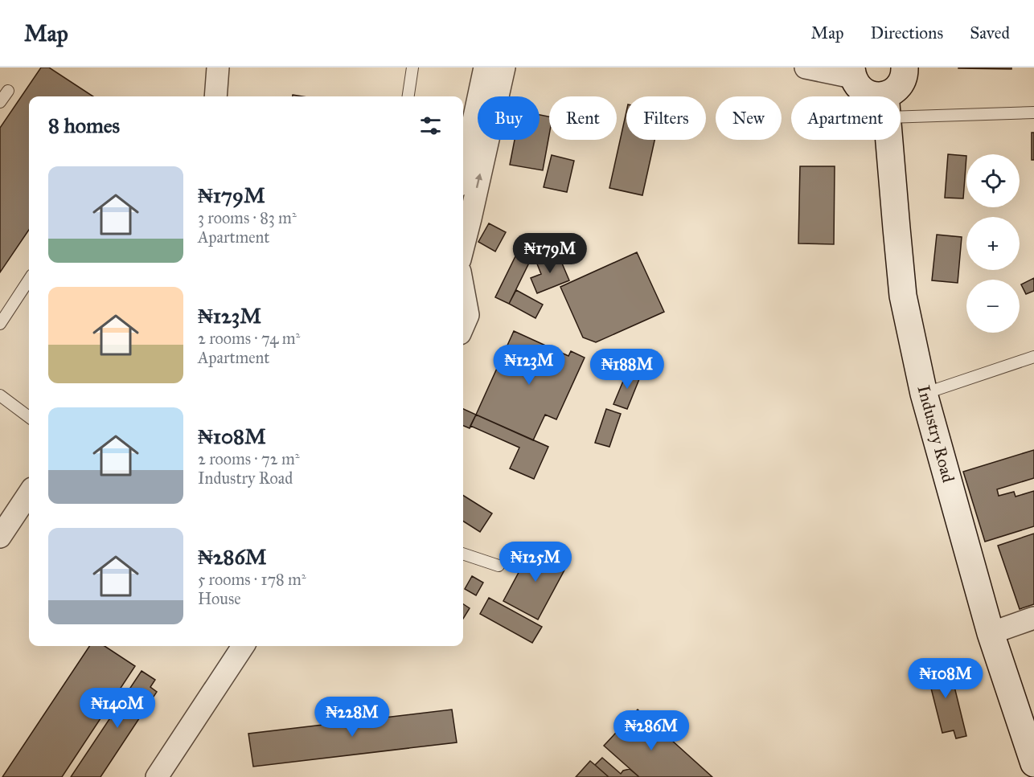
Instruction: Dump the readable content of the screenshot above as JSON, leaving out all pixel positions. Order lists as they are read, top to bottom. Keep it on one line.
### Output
{"streets":{"street":["Industry Road"]},"page":{"header":"Map","nav":["Map","Directions","Saved"],"chip":["Buy","Rent","Filters","New","Apartment"],"heading":"8 homes","map_buttons":["+","−"],"list":[{"name":"₦179M","note":"3 rooms · 83 m² · Apartment"},{"name":"₦123M","note":"2 rooms · 74 m² · Apartment"},{"name":"₦108M","note":"2 rooms · 72 m² · Industry Road"},{"name":"₦286M","note":"5 rooms · 178 m² · House"}],"price":["₦179M","₦123M","₦188M","₦125M","₦108M","₦140M","₦228M","₦286M"]}}
